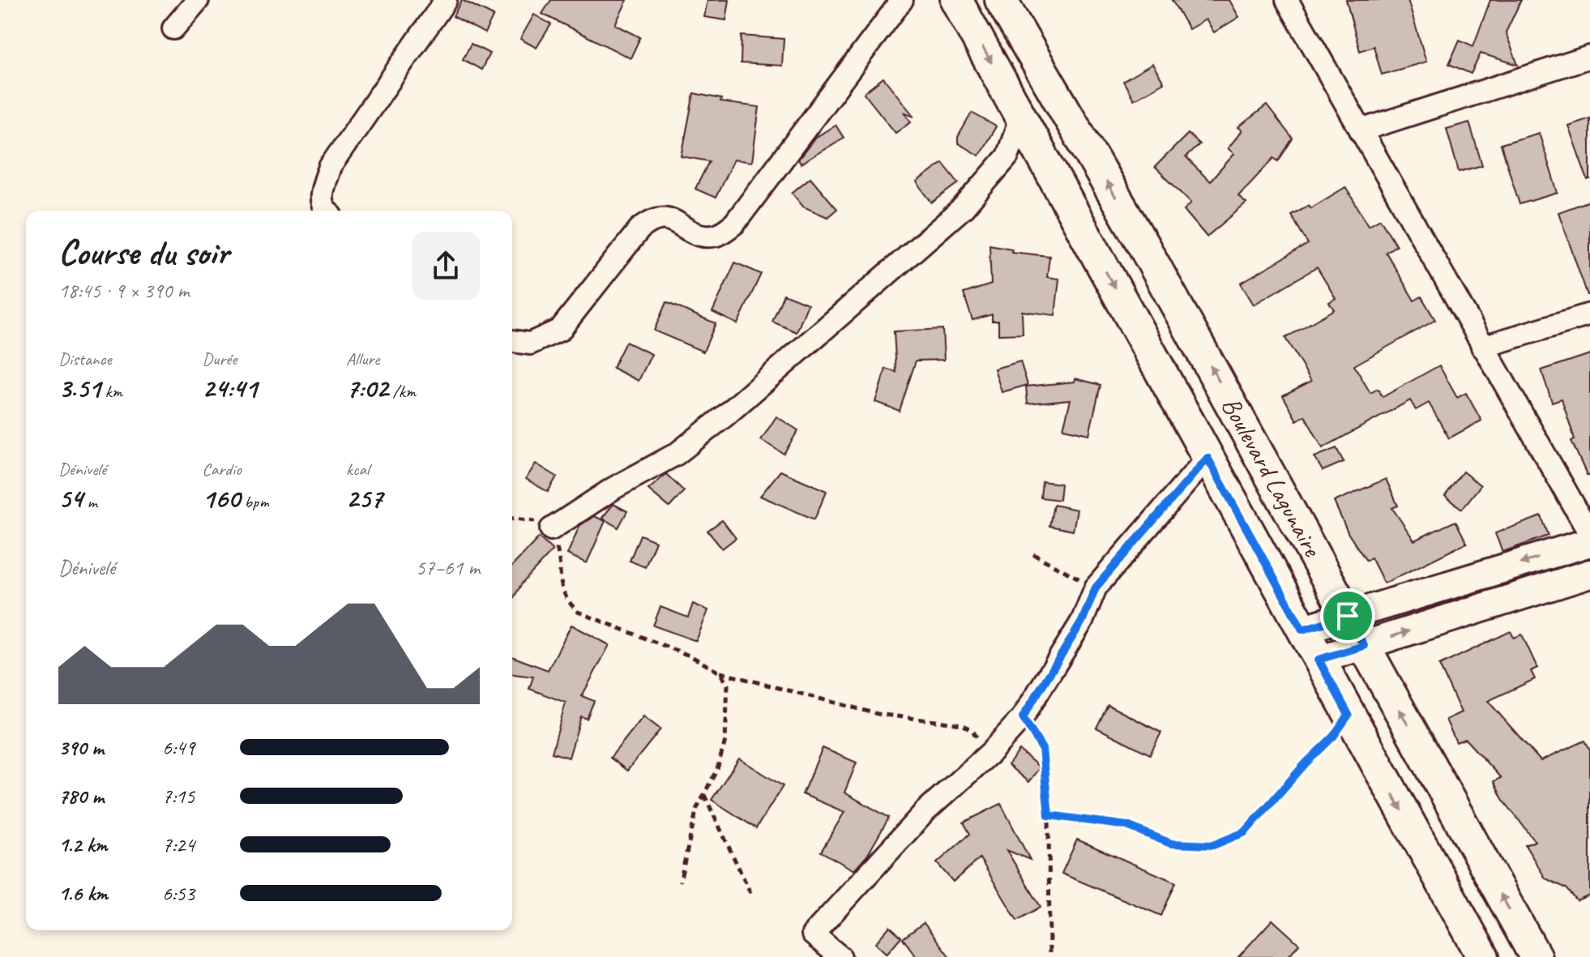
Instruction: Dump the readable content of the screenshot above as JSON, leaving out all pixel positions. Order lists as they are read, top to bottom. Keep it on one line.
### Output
{"streets":{"main road":["Boulevard Lagunaire"]},"page":{"heading":["Course du soir","18:45 · 9 × 390 m"],"stats":[["Distance","3.51 km"],["Durée","24:41"],["Allure","7:02 /km"],["Dénivelé","54 m"],["Cardio","160 bpm"],["kcal","257"]],"chart":["Dénivelé","57–61 m"],"list":[{"name":"390 m","note":"6:49"},{"name":"780 m","note":"7:15"},{"name":"1.2 km","note":"7:24"},{"name":"1.6 km","note":"6:53"}]}}
